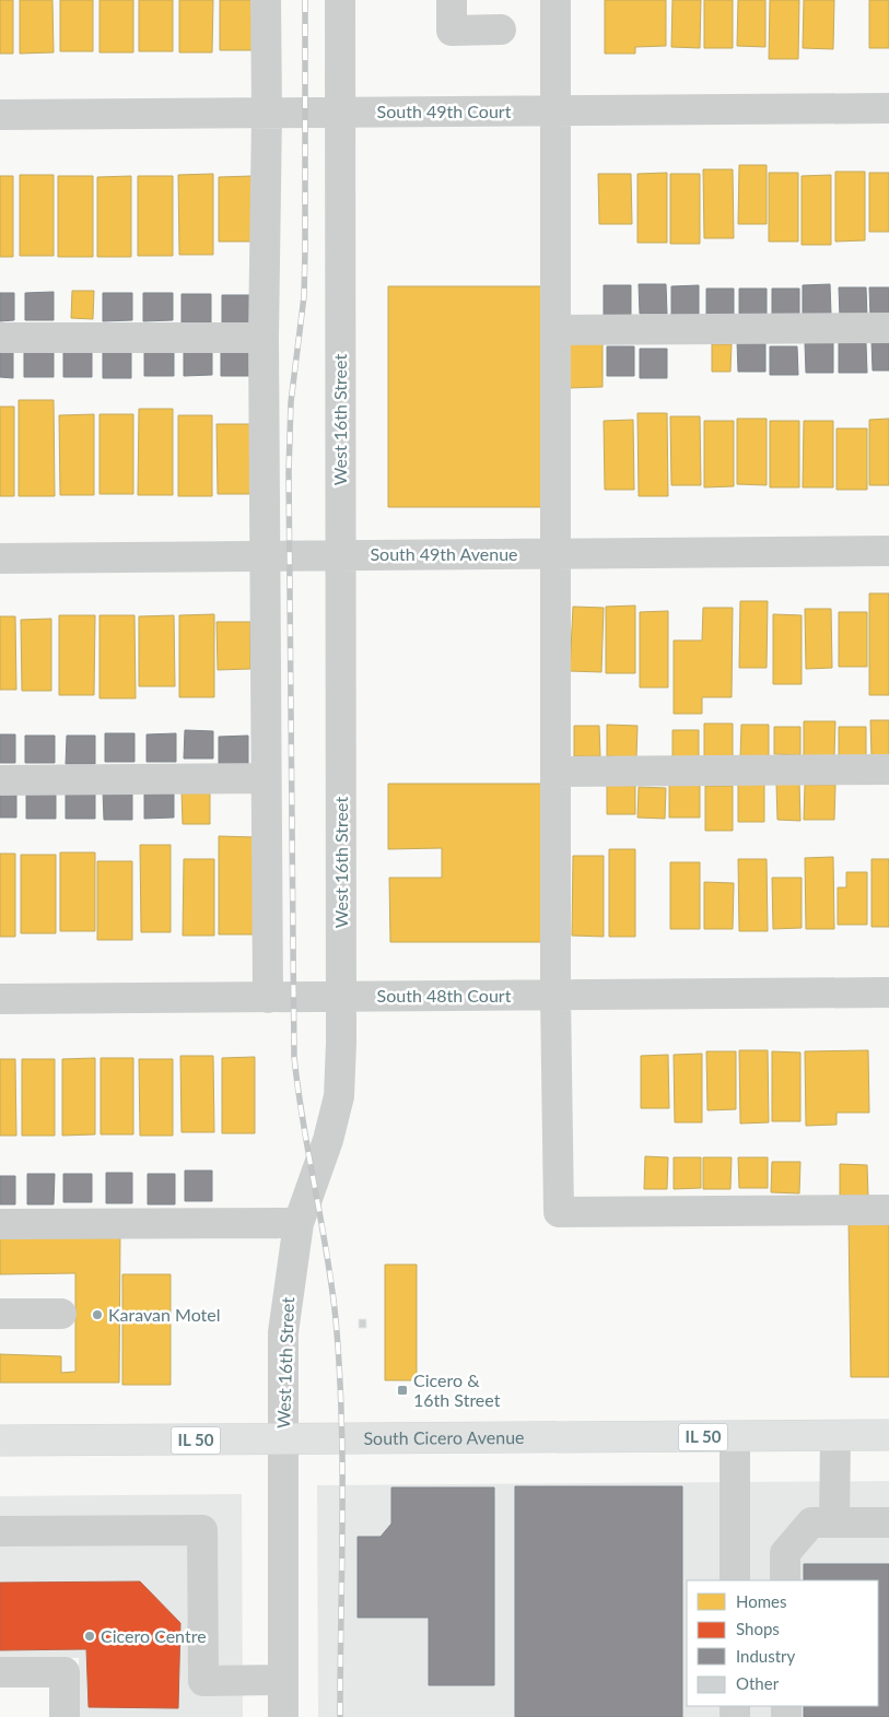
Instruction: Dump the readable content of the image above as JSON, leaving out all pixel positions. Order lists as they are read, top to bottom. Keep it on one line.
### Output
{"streets":{"main road":["IL 50","South Cicero Avenue"],"street":["South 49th Court","West 16th Street","South 49th Avenue","South 48th Court"]},"crossings":[["South 49th Court","West 16th Street"],["West 16th Street","South 49th Avenue"],["West 16th Street","South 48th Court"],["West 16th Street","South Cicero Avenue"]],"places":{"other":["Karavan Motel","Cicero Centre"],"transit":["Cicero & 16th Street"]},"legend":["Homes","Shops","Industry","Other"]}
